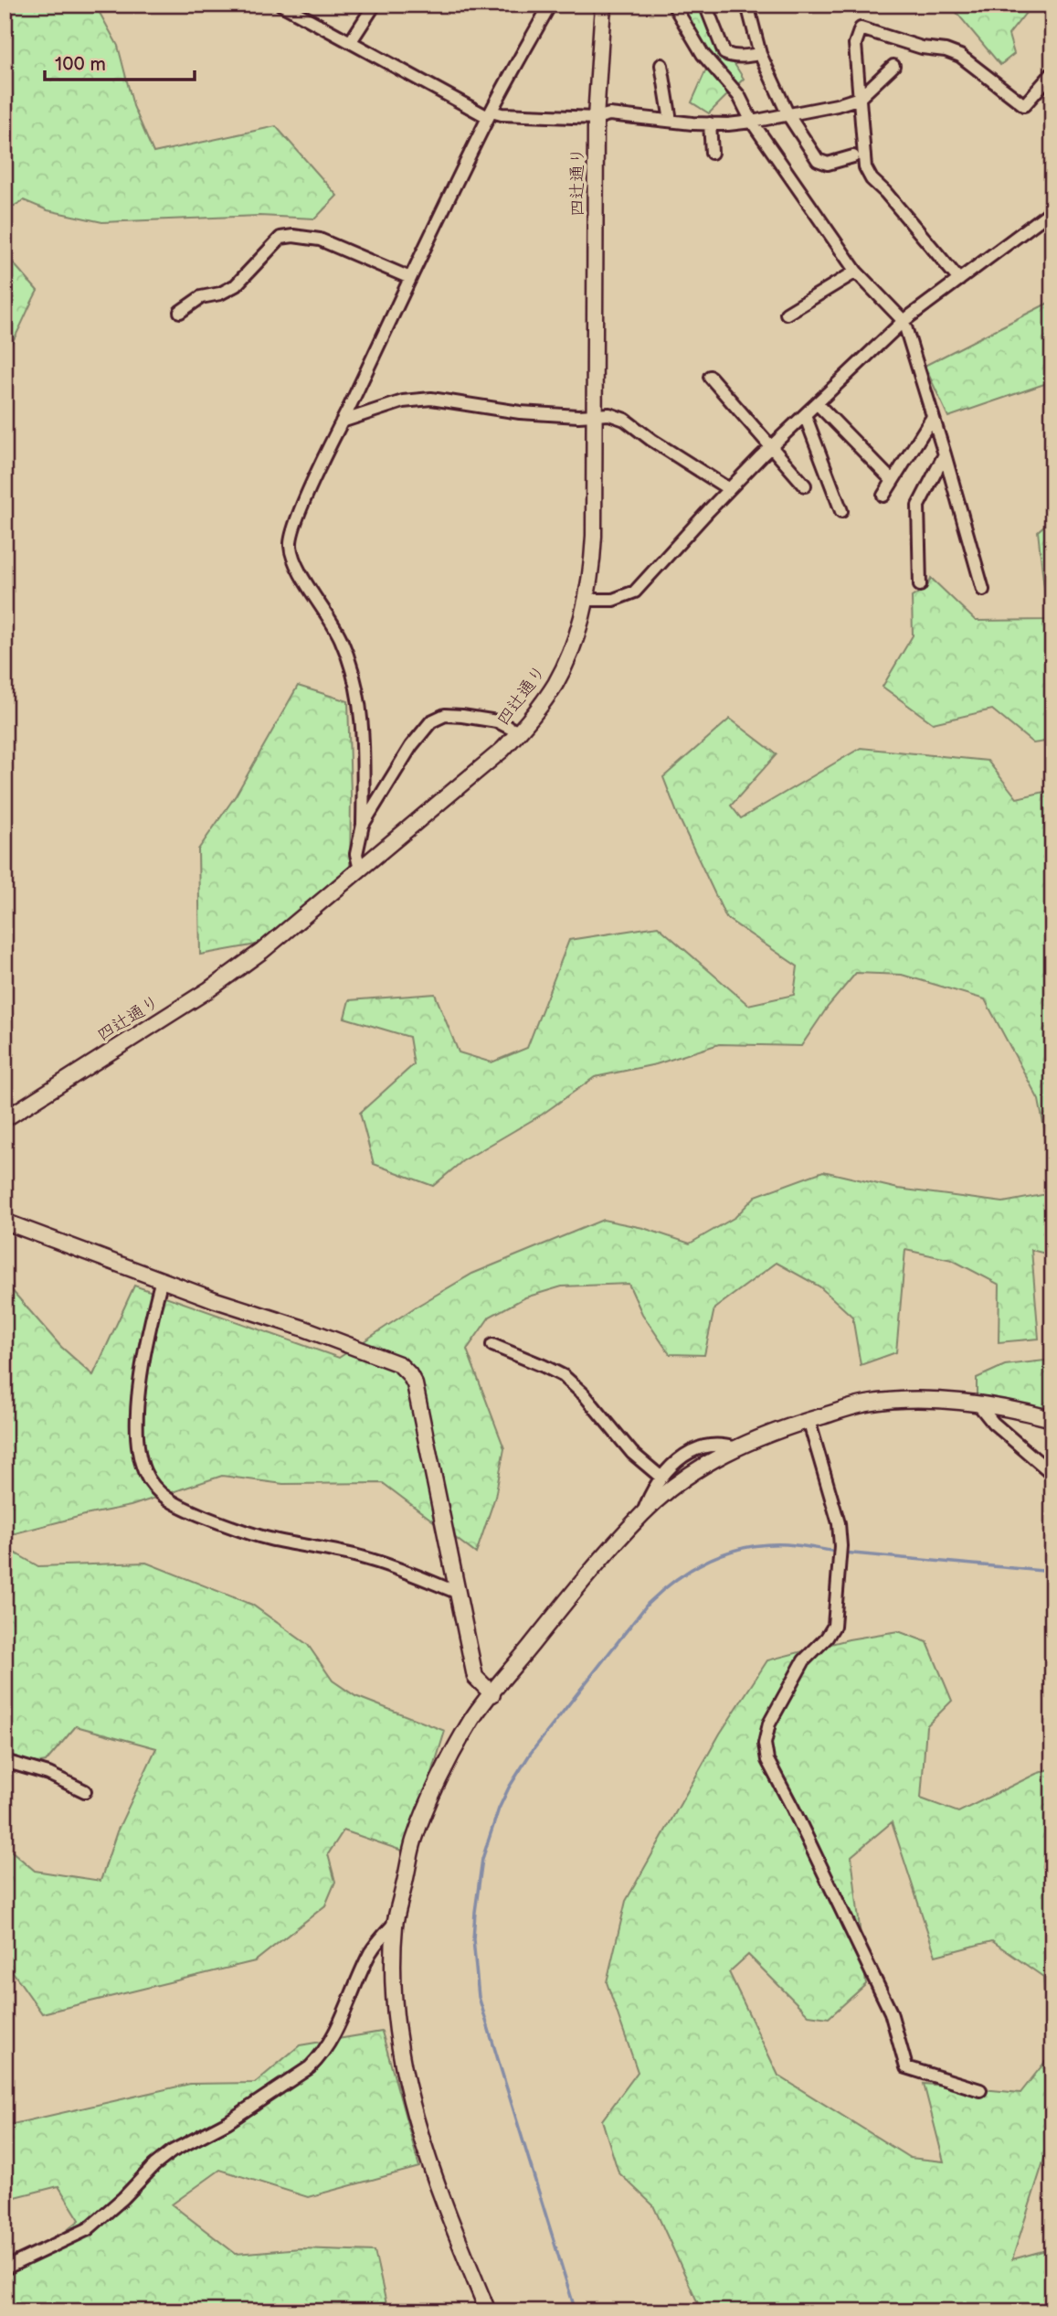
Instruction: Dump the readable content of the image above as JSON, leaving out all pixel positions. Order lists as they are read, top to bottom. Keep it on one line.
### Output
{"streets":{"street":["四辻通り"]},"scale_bar":"100 m"}
